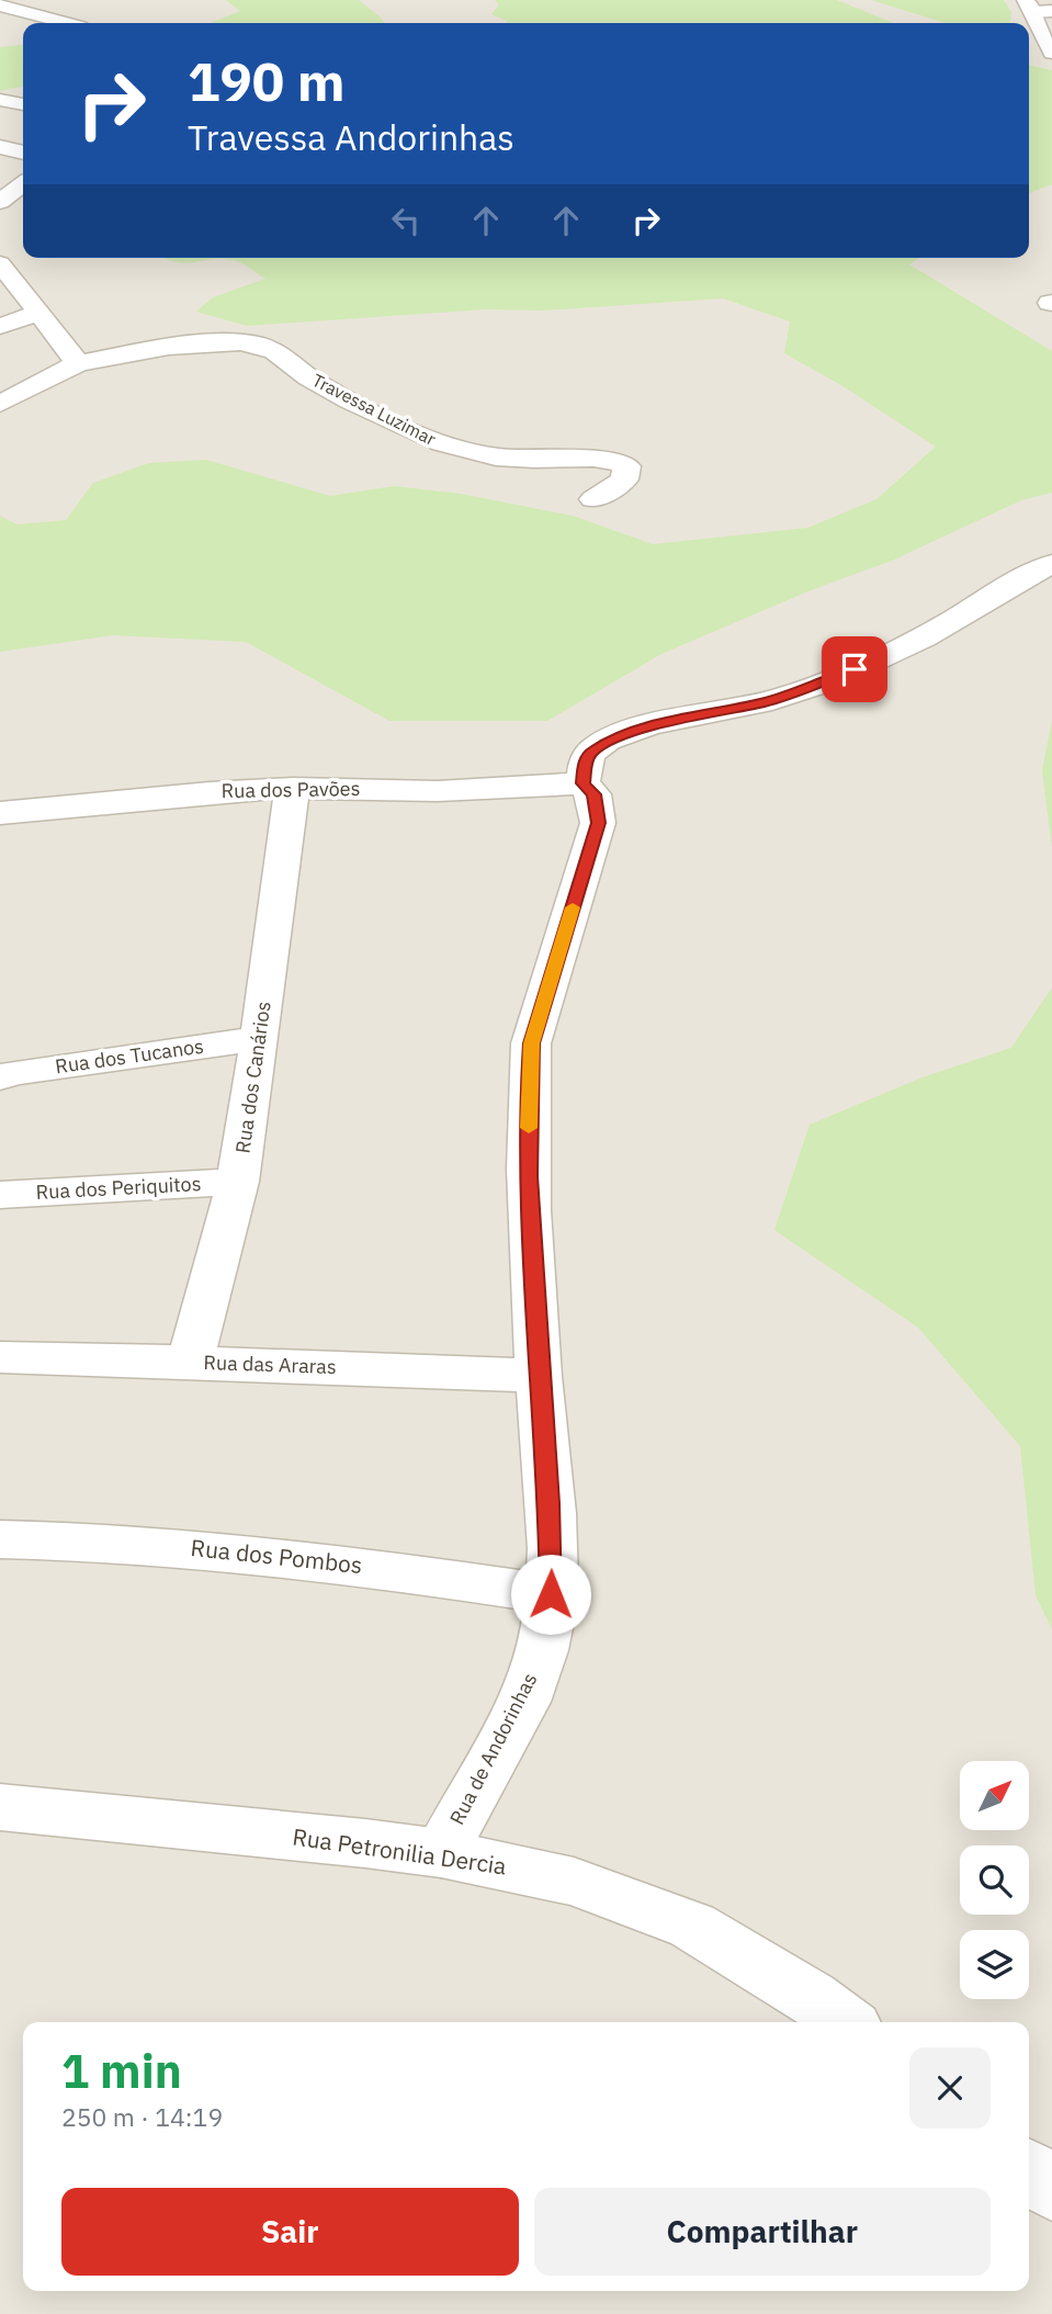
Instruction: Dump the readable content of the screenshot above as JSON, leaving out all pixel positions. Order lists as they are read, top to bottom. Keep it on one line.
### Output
{"streets":{"street":["Travessa Luzimar","Rua dos Pavões","Rua dos Tucanos","Rua dos Canários","Rua dos Periquitos","Rua das Araras","Rua dos Pombos","Rua de Andorinhas","Rua Petronilia Dercia"]},"crossings":[["Rua dos Pavões","Rua dos Canários"],["Rua dos Pavões","Rua de Andorinhas"],["Rua dos Tucanos","Rua dos Canários"],["Rua dos Canários","Rua dos Periquitos"],["Rua dos Canários","Rua das Araras"],["Rua das Araras","Rua de Andorinhas"],["Rua dos Pombos","Rua de Andorinhas"],["Rua de Andorinhas","Rua Petronilia Dercia"]],"north":"top right","page":{"turn":["190 m","Travessa Andorinhas"],"heading":["1 min","250 m · 14:19"],"buttons":["Sair","Compartilhar"]}}
